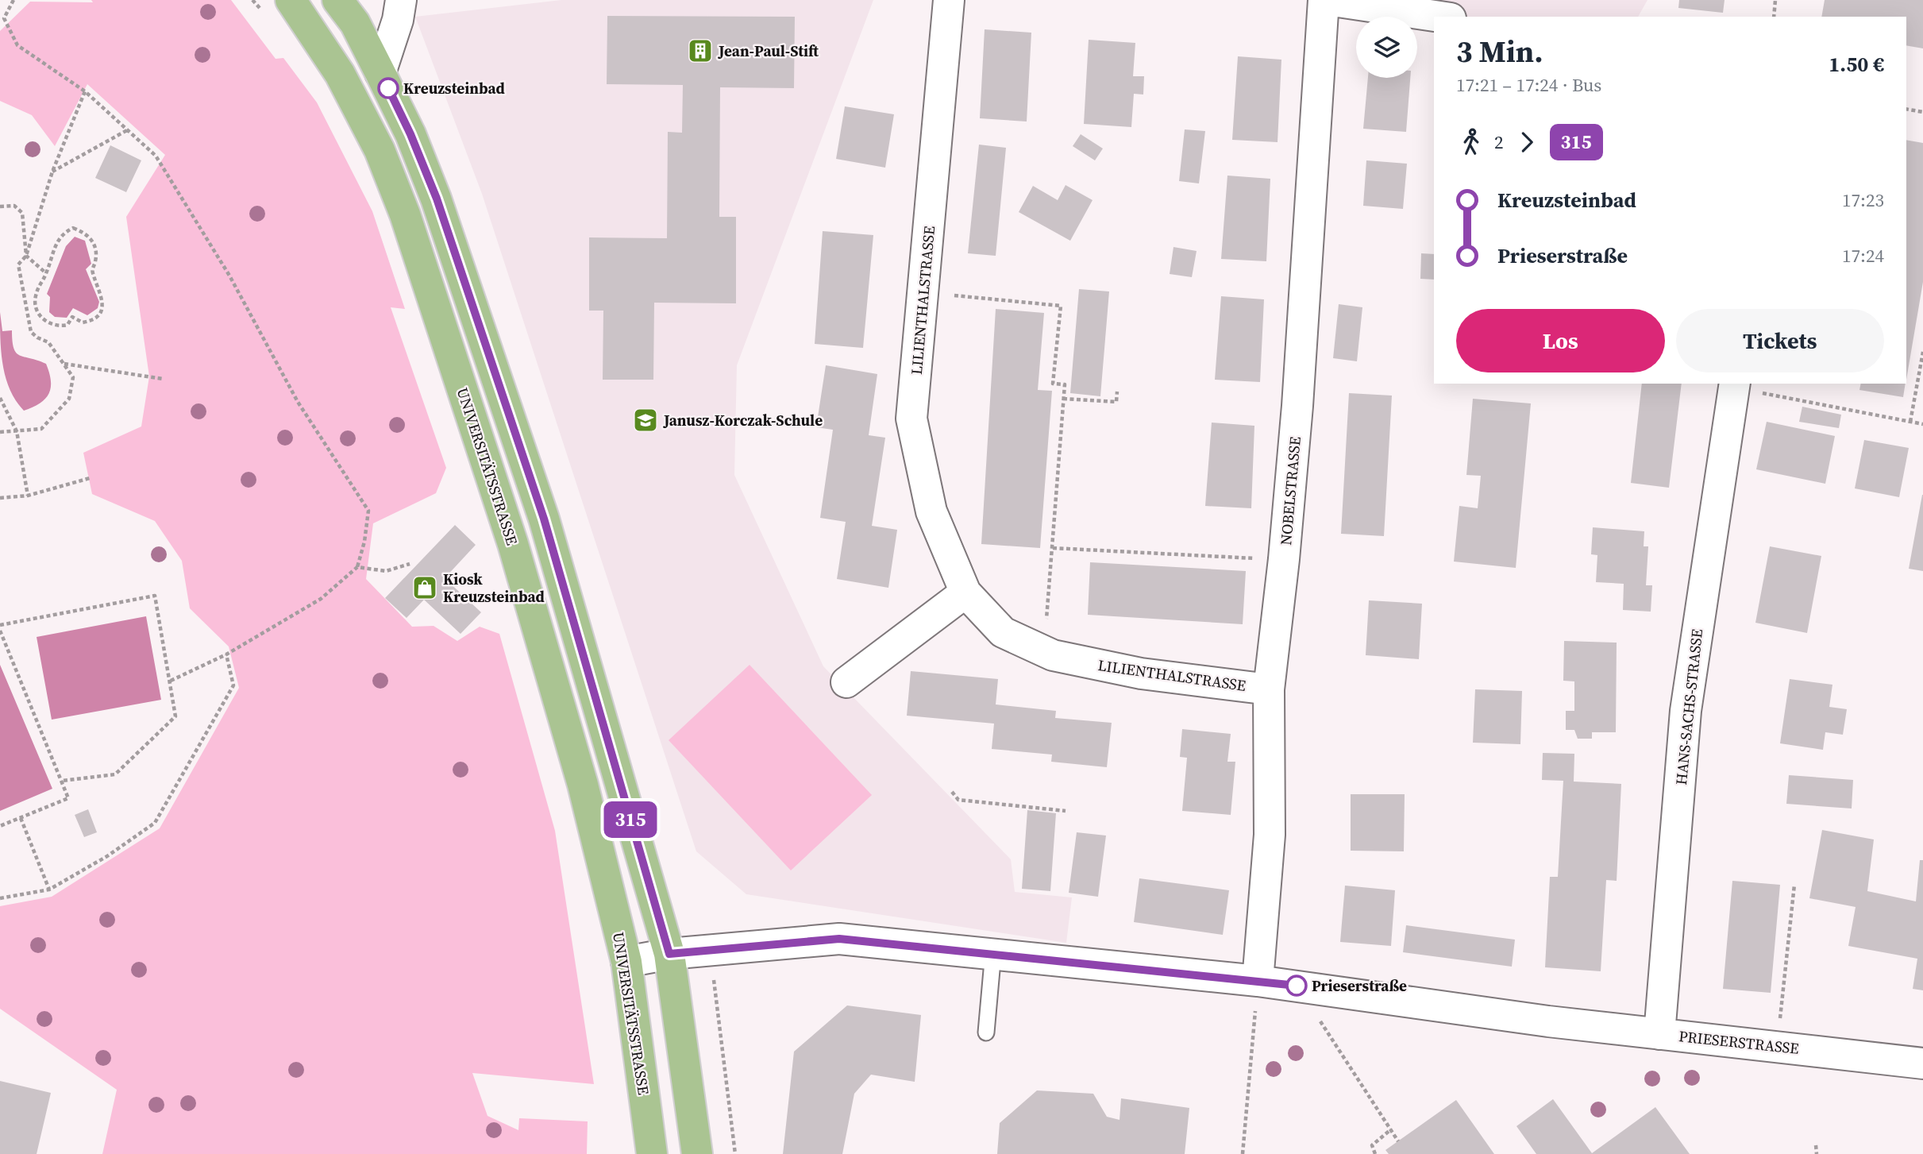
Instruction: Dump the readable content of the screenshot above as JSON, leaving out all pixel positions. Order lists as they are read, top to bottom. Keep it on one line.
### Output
{"streets":{"main road":["UNIVERSITÄTSSTRASSE"],"street":["LILIENTHALSTRASSE","NOBELSTRASSE","HANS-SACHS-STRASSE","PRIESERSTRASSE"]},"crossings":[["LILIENTHALSTRASSE","NOBELSTRASSE"],["UNIVERSITÄTSSTRASSE","PRIESERSTRASSE"],["NOBELSTRASSE","PRIESERSTRASSE"],["HANS-SACHS-STRASSE","PRIESERSTRASSE"]],"places":{"building":["Jean-Paul-Stift"],"other":["Kreuzsteinbad","Prieserstraße"],"school or university":["Janusz-Korczak-Schule"],"shop":["Kiosk Kreuzsteinbad"]},"lines":["bus line 315"],"page":{"on_map":"315","heading":["3 Min.","17:21 – 17:24 · Bus","1.50 €"],"legs":["2","315"],"list":[{"name":"Kreuzsteinbad","value":"17:23"},{"name":"Prieserstraße","value":"17:24"}],"buttons":["Los","Tickets"]}}
